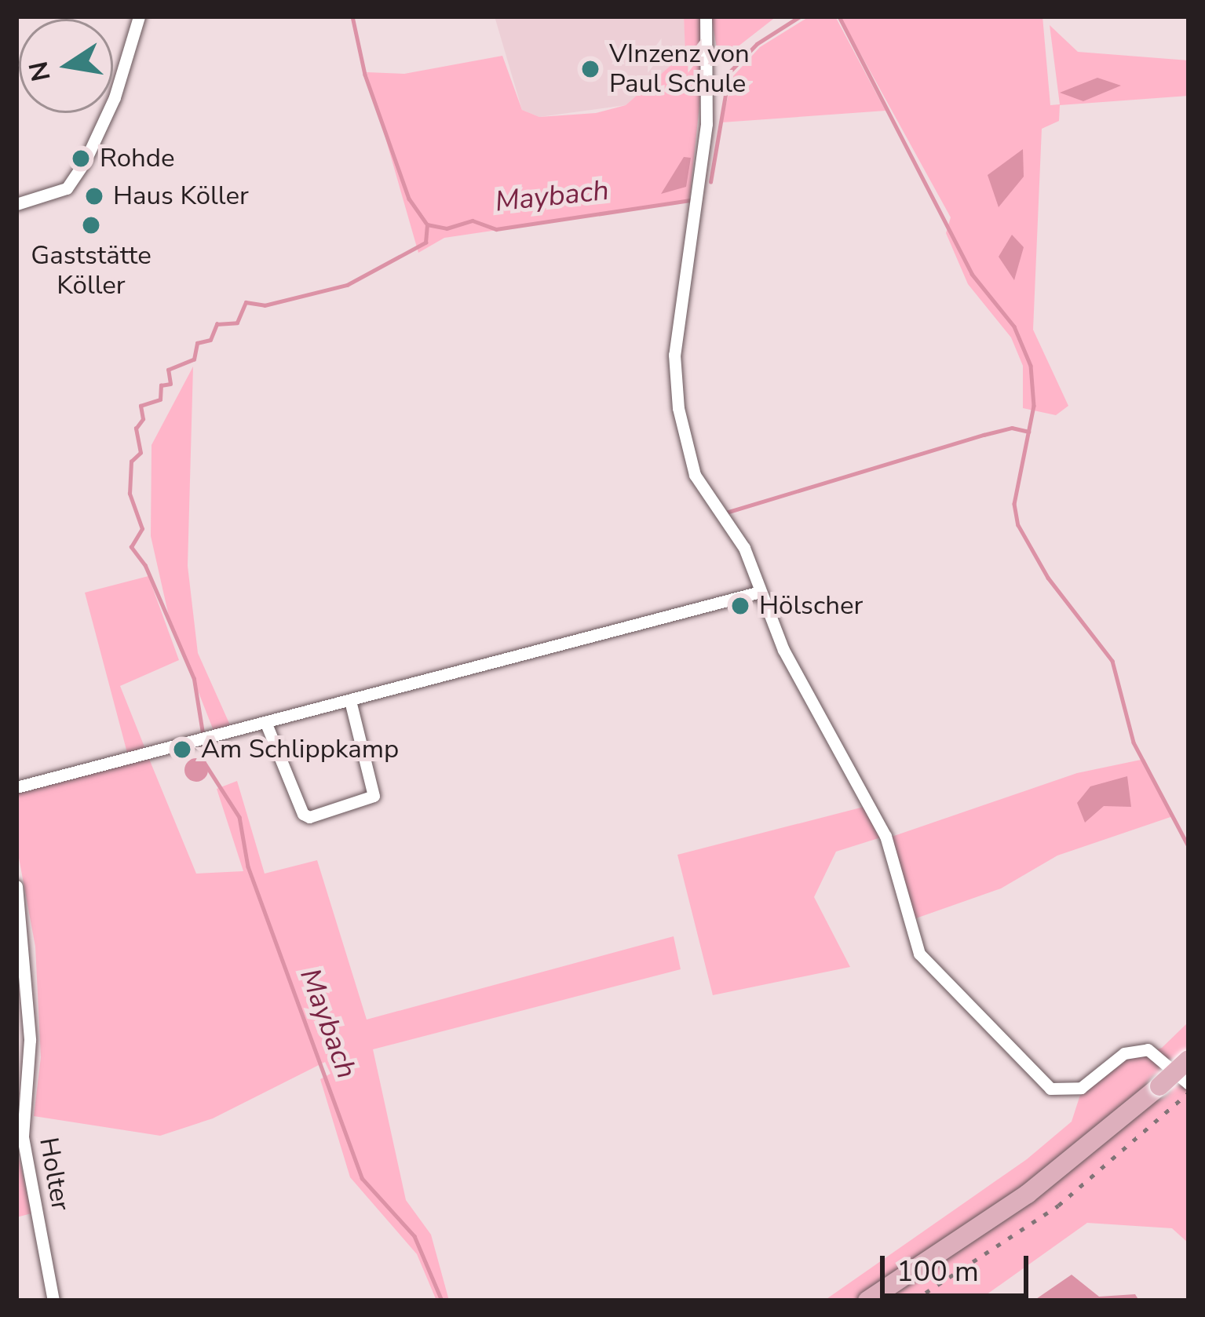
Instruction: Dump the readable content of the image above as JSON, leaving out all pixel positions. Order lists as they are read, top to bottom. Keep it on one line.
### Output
{"streets":{"street":["Holter"]},"water":["Maybach"],"places":["VInzenz von Paul Schule","Rohde","Haus Köller","Gaststätte Köller","Hölscher","Am Schlippkamp"],"scale_bar":"100 m","north":"left"}
